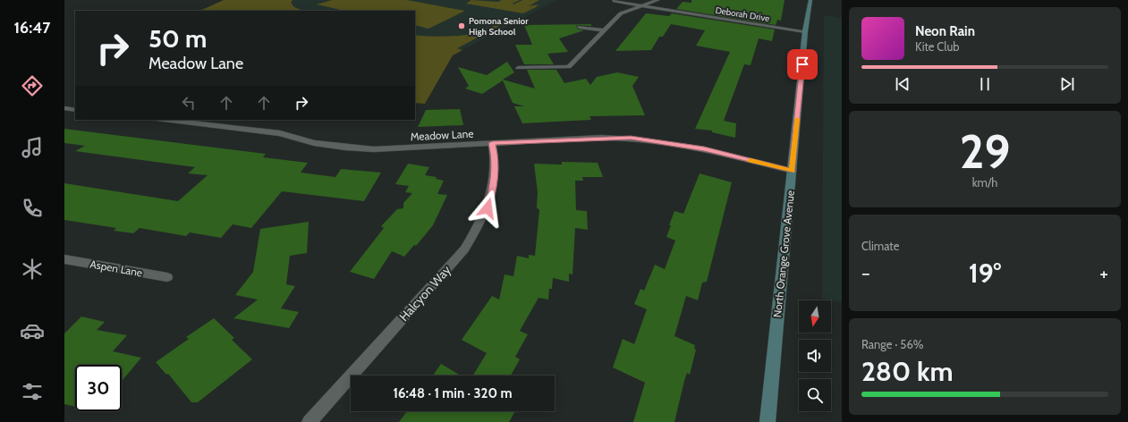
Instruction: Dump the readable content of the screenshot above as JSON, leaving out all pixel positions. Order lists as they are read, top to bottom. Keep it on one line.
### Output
{"streets":{"main road":["North Orange Grove Avenue"],"street":["Deborah Drive","Meadow Lane","Aspen Lane","Halcyon Way"]},"crossings":[["Deborah Drive","North Orange Grove Avenue"],["Meadow Lane","North Orange Grove Avenue"],["Meadow Lane","Halcyon Way"]],"places":["Pomona Senior High School"],"north":"bottom","page":{"tabs":"16:47","turn":["50 m","Meadow Lane"],"song":["Neon Rain","Kite Club"],"tile":[["29","km/h"],"Climate",["Range · 56%","280 km"]],"heat":["−","19°","+"],"limit":"30","trip":"16:48 · 1 min · 320 m"}}
